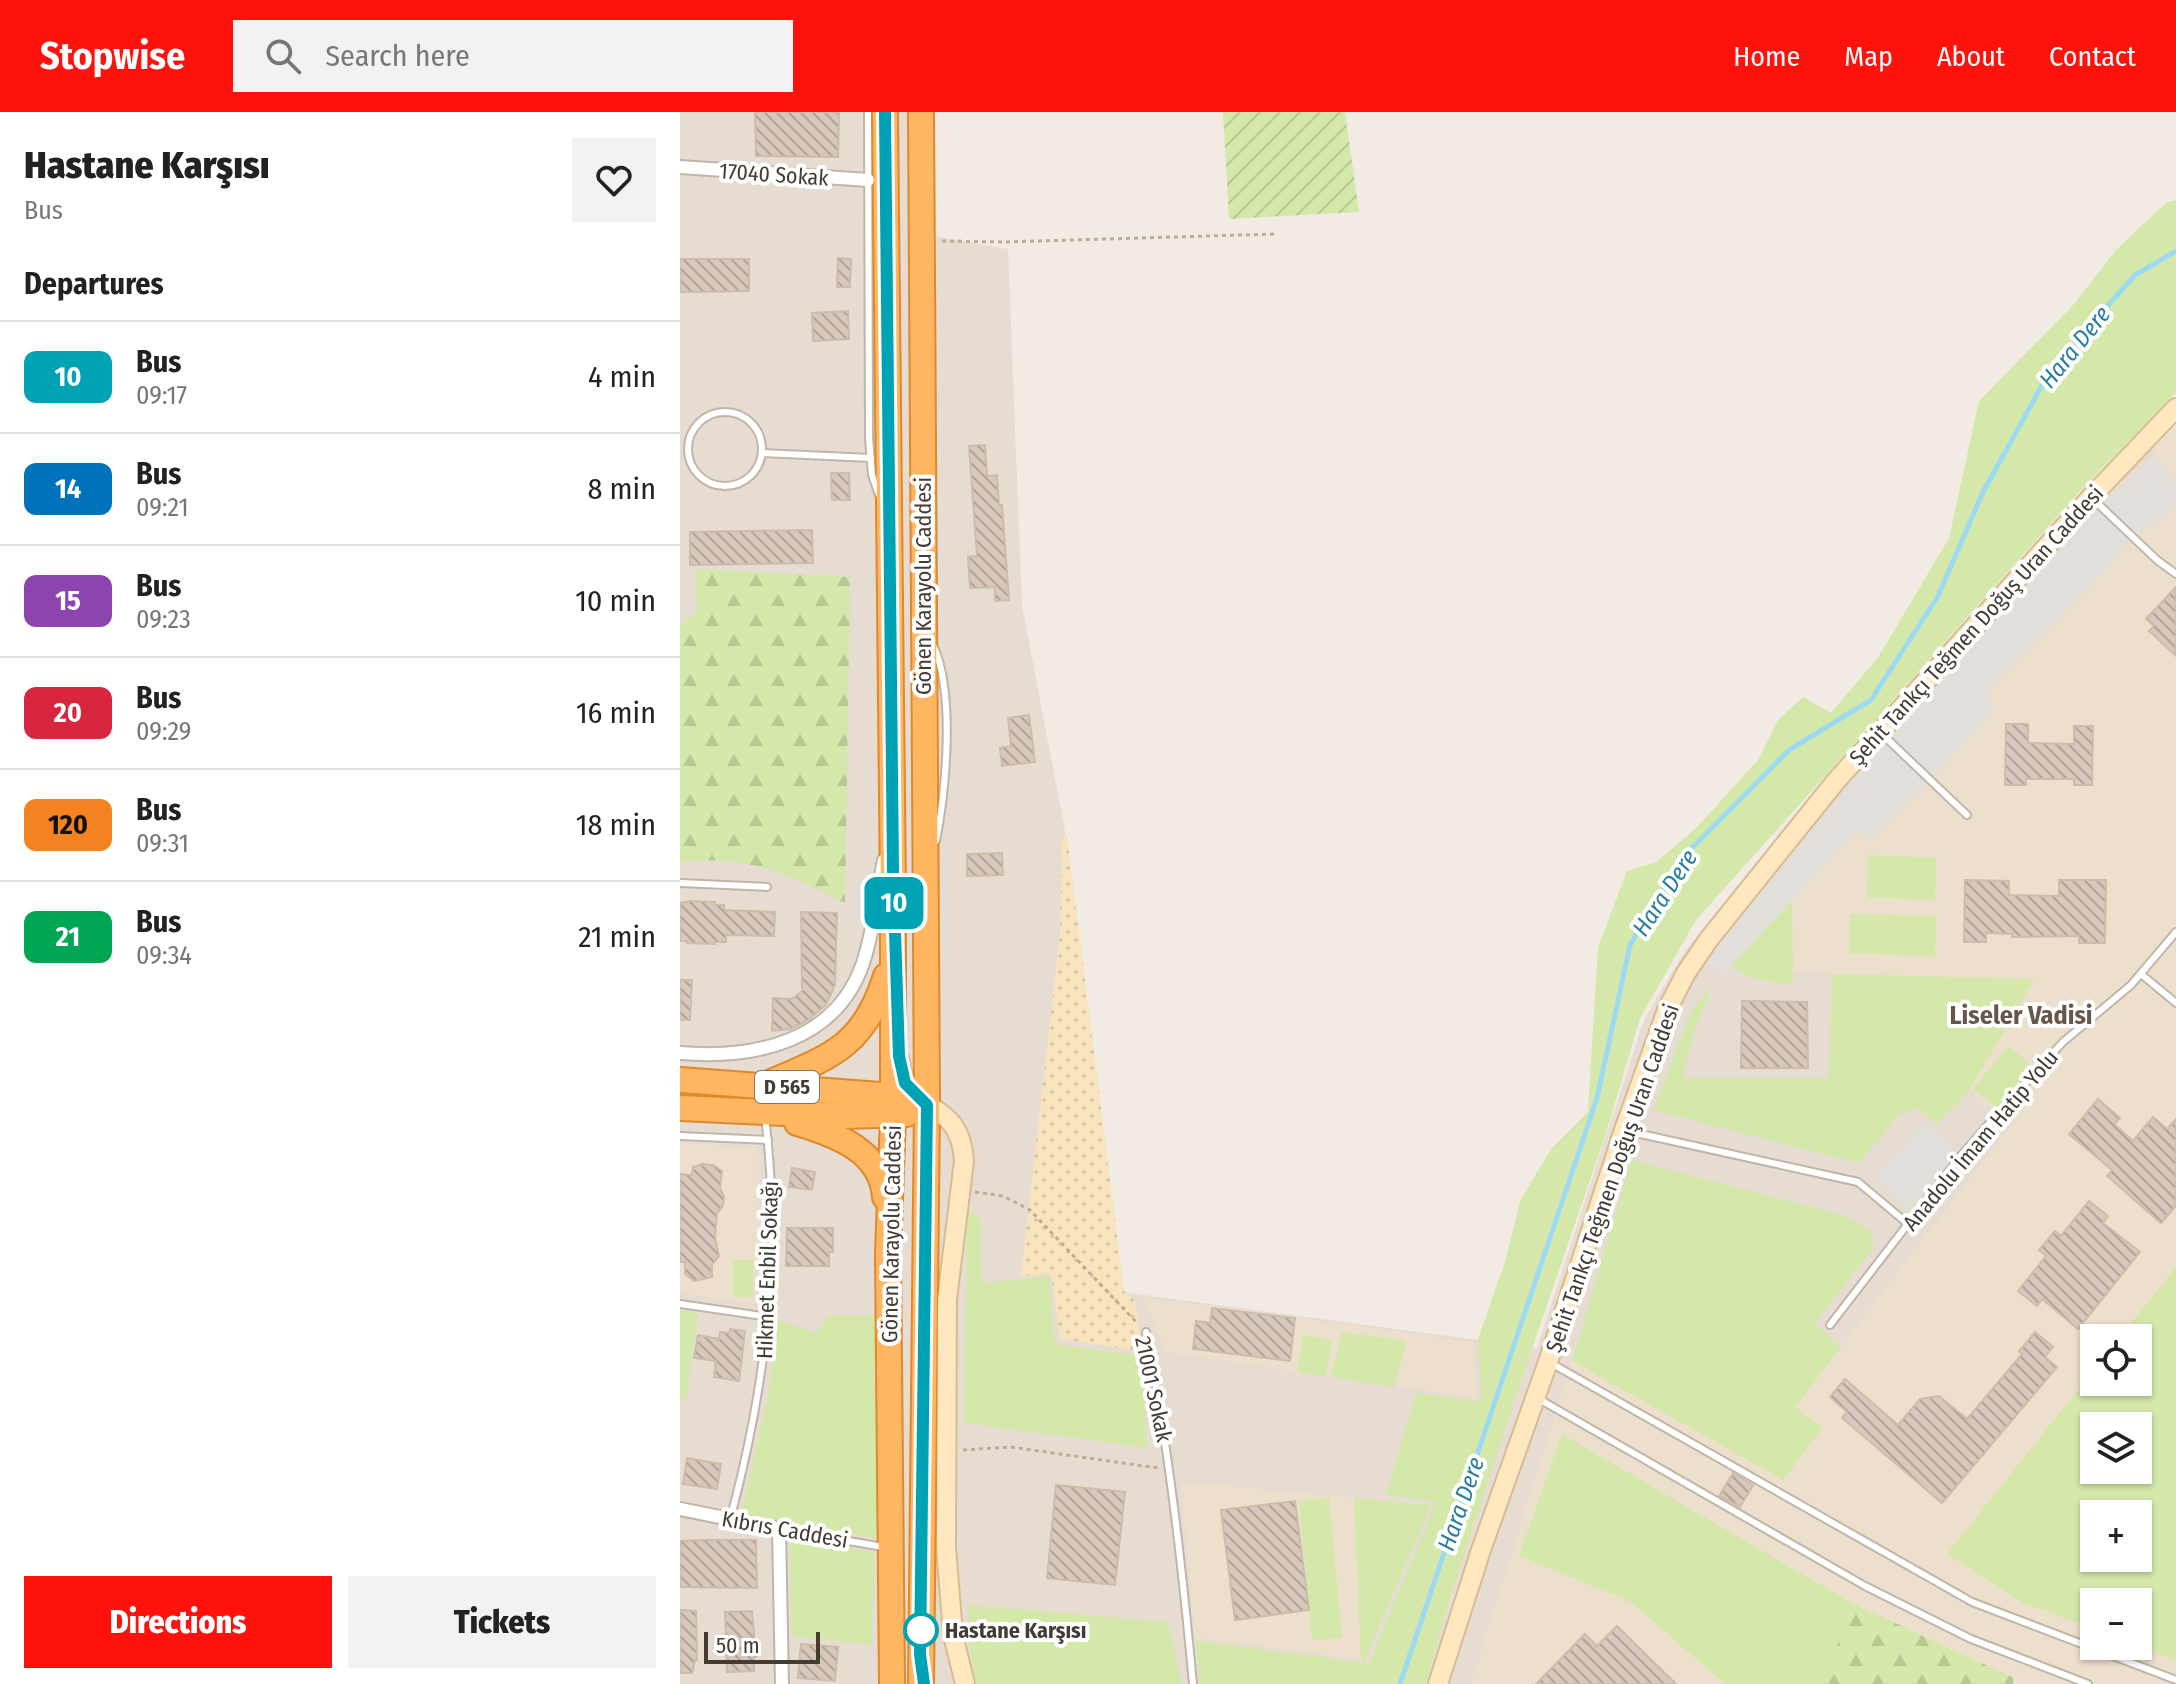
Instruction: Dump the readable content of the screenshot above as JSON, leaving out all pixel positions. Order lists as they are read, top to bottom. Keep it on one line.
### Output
{"streets":{"highway":["Gönen Karayolu Caddesi","D 565"],"street":["17040 Sokak","Şehit Tankçı Teğmen Doğuş Uran Caddesi","Kıbrıs Caddesi"],"lane":["Anadolu İmam Hatip Yolu","Hikmet Enbil Sokağı","21001 Sokak"]},"crossings":[["Gönen Karayolu Caddesi","D 565"],["Gönen Karayolu Caddesi","Kıbrıs Caddesi"],["D 565","Hikmet Enbil Sokağı"],["Hikmet Enbil Sokağı","Kıbrıs Caddesi"]],"districts":["Liseler Vadisi"],"water":["Hara Dere"],"places":["Hastane Karşısı"],"lines":["bus line 10"],"scale_bar":"50 m","page":{"header":"Stopwise","search":"Search here","nav":["Home","Map","About","Contact"],"heading":[["Hastane Karşısı","Bus"],"Departures"],"on_map":"10","list":[{"mark":"10","name":"Bus","note":"09:17","value":"4 min"},{"mark":"14","name":"Bus","note":"09:21","value":"8 min"},{"mark":"15","name":"Bus","note":"09:23","value":"10 min"},{"mark":"20","name":"Bus","note":"09:29","value":"16 min"},{"mark":"120","name":"Bus","note":"09:31","value":"18 min"},{"mark":"21","name":"Bus","note":"09:34","value":"21 min"}],"map_buttons":["+","−"],"buttons":["Directions","Tickets"],"scale":"50 m"}}
